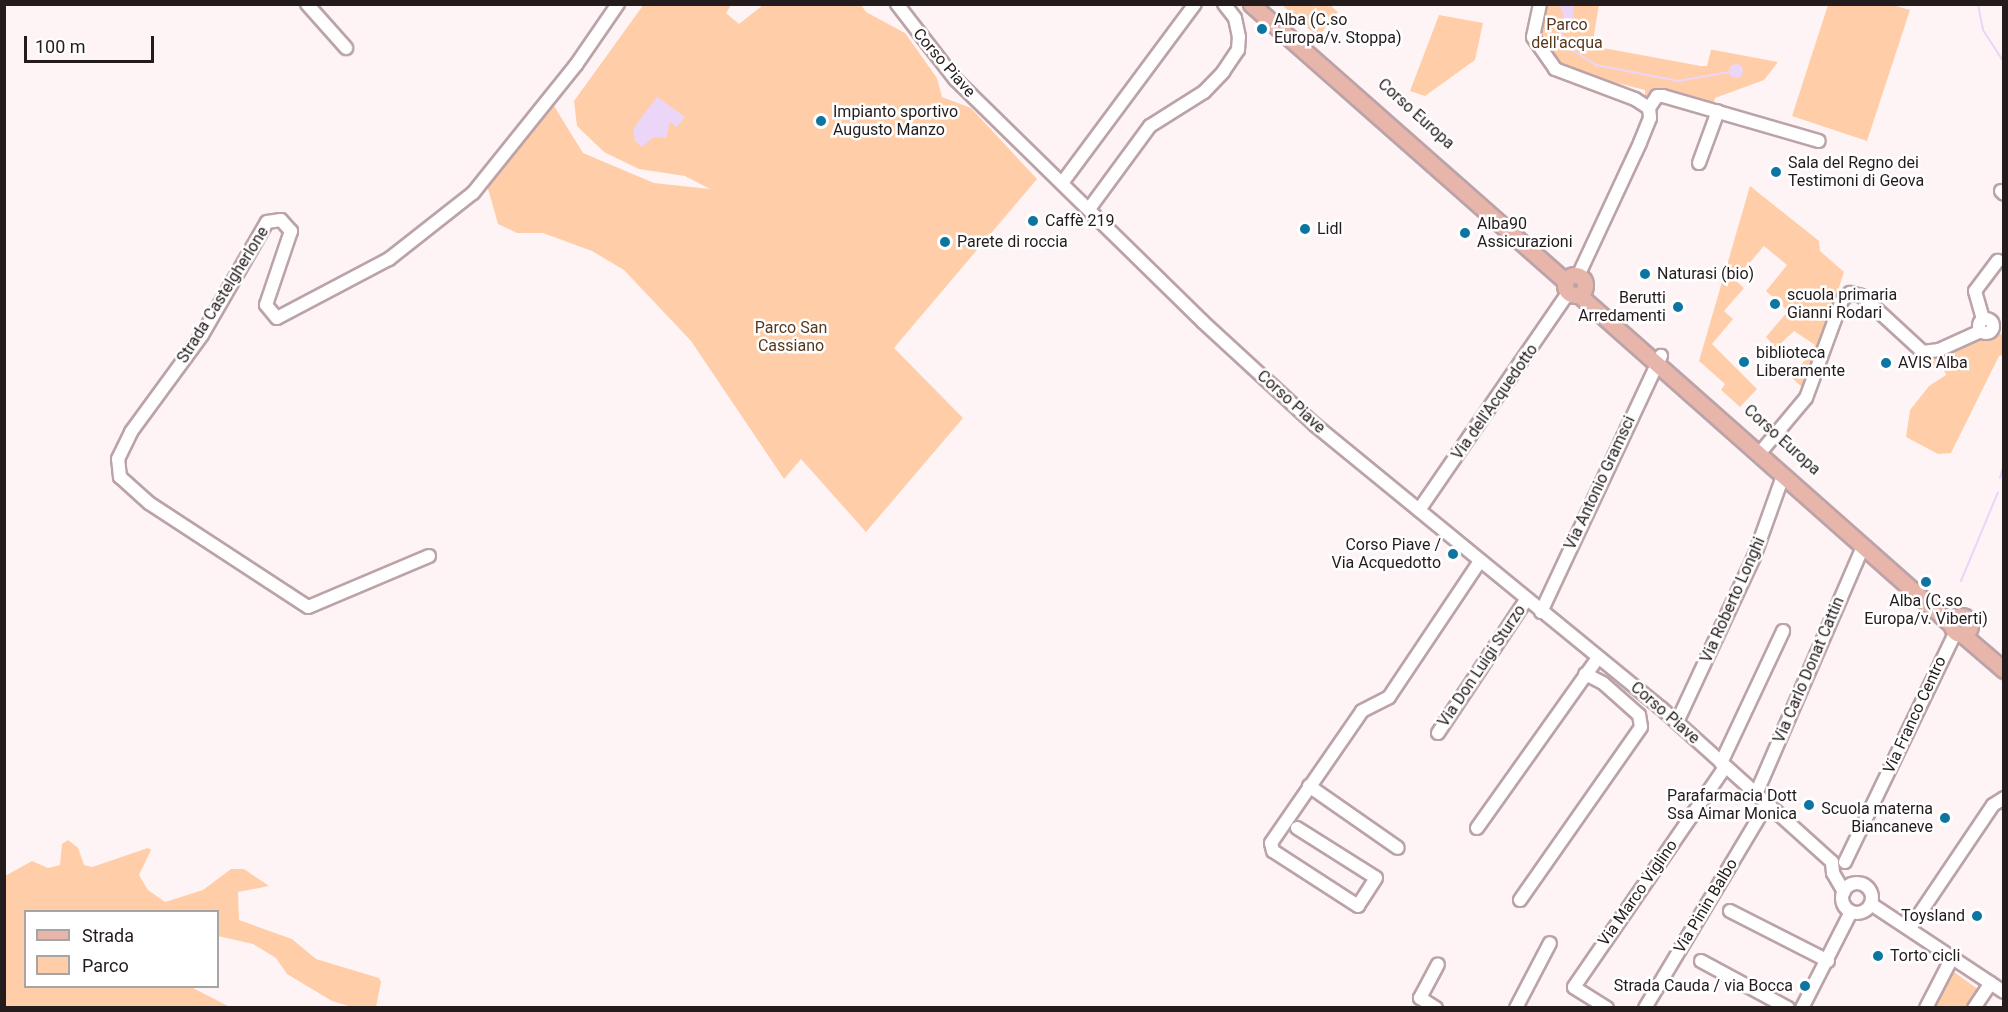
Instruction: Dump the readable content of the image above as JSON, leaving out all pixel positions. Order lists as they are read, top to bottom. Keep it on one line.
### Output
{"streets":{"main road":["Corso Europa"],"street":["Corso Piave","Strada Castelgherlone","Via dell'Acquedotto","Via Antonio Gramsci","Via Roberto Longhi","Via Don Luigi Sturzo","Via Carlo Donat Cattin","Via Franco Centro","Via Marco Viglino","Via Pinin Balbo"]},"crossings":[["Corso Piave","Via dell'Acquedotto"],["Corso Piave","Via Antonio Gramsci"],["Corso Piave","Via Roberto Longhi"],["Corso Piave","Via Don Luigi Sturzo"],["Corso Piave","Via Carlo Donat Cattin"],["Corso Piave","Via Marco Viglino"],["Corso Piave","Via Pinin Balbo"],["Corso Europa","Via dell'Acquedotto"],["Corso Europa","Via Antonio Gramsci"],["Corso Europa","Via Roberto Longhi"],["Corso Europa","Via Carlo Donat Cattin"],["Corso Europa","Via Franco Centro"]],"parks":["Parco dell'acqua","Parco San Cassiano"],"places":["Alba (C.so Europa/v. Stoppa)","Impianto sportivo Augusto Manzo","Sala del Regno dei Testimoni di Geova","Caffè 219","Lidl","Alba90 Assicurazioni","Parete di roccia","Naturasi (bio)","scuola primaria Gianni Rodari","Berutti Arredamenti","biblioteca Liberamente","AVIS Alba","Corso Piave / Via Acquedotto","Alba (C.so Europa/v. Viberti)","Parafarmacia Dott Ssa Aimar Monica","Scuola materna Biancaneve","Toysland","Torto cicli","Strada Cauda / via Bocca"],"legend":["Strada","Parco"],"scale_bar":"100 m"}
